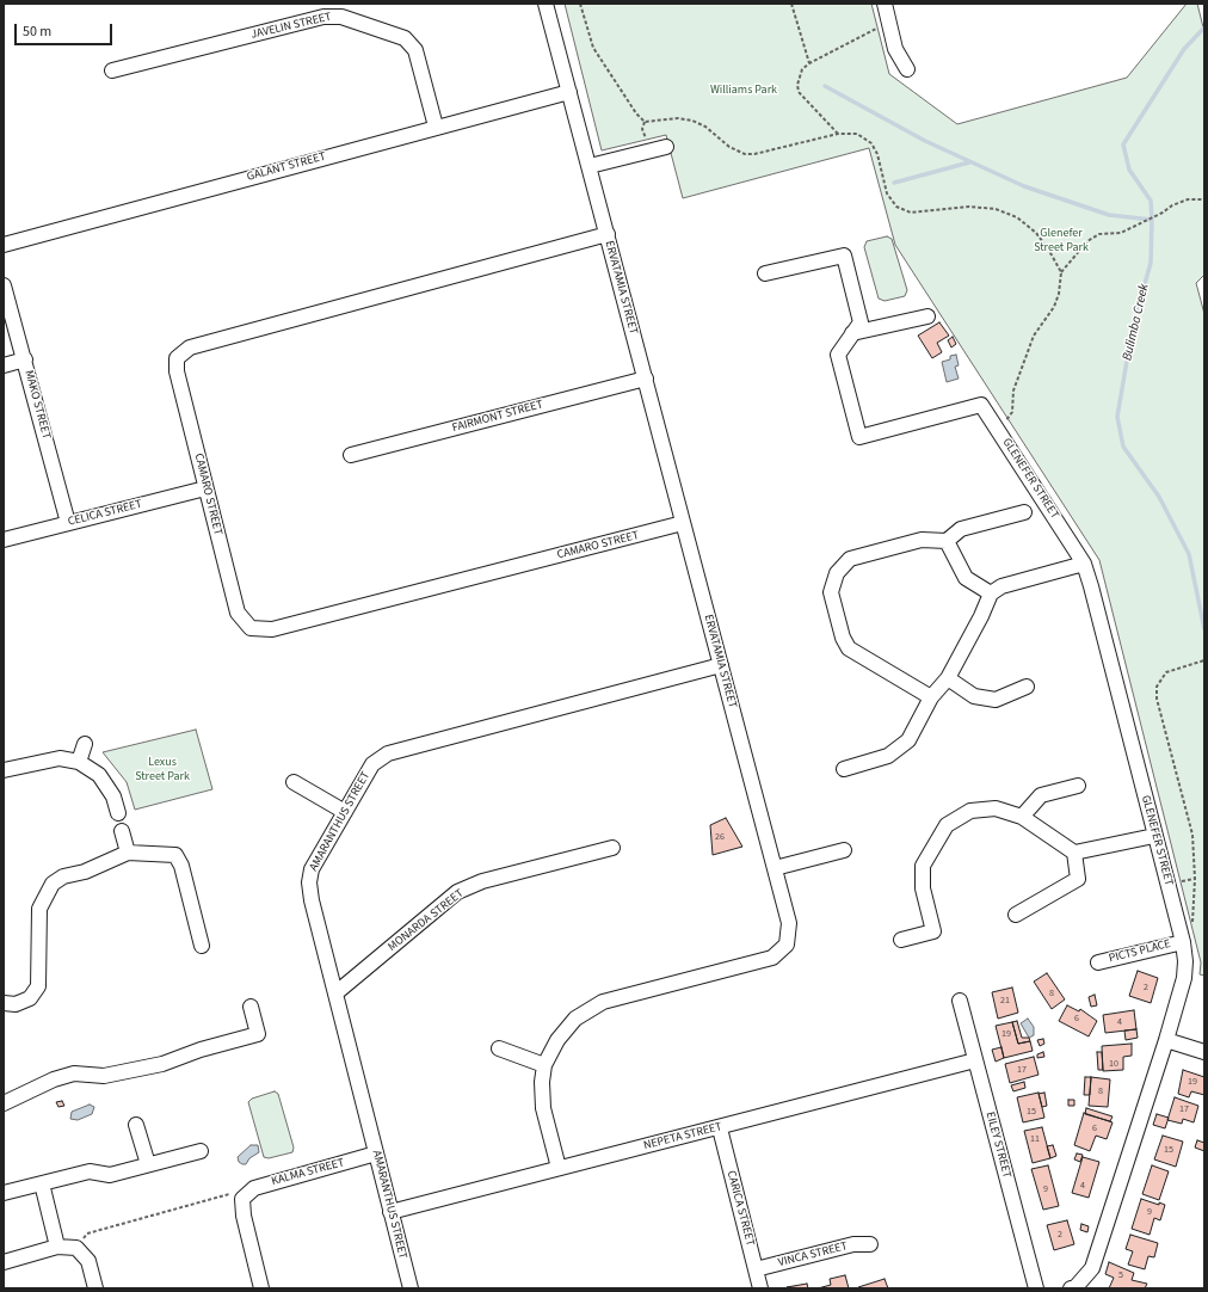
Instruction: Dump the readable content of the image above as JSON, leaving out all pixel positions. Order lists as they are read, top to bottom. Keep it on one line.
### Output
{"streets":{"street":["JAVELIN STREET","GALANT STREET","ERVATAMIA STREET","MAKO STREET","FAIRMONT STREET","GLENEFER STREET","CAMARO STREET","CELICA STREET","AMARANTHUS STREET","MONARDA STREET","PICTS PLACE","NEPETA STREET","EILEY STREET","KALMA STREET","CARICA STREET","VINCA STREET"]},"crossings":[["JAVELIN STREET","GALANT STREET"],["GALANT STREET","ERVATAMIA STREET"],["ERVATAMIA STREET","FAIRMONT STREET"],["ERVATAMIA STREET","CAMARO STREET"],["ERVATAMIA STREET","AMARANTHUS STREET"],["ERVATAMIA STREET","NEPETA STREET"],["MAKO STREET","CELICA STREET"],["GLENEFER STREET","PICTS PLACE"],["CAMARO STREET","CELICA STREET"],["AMARANTHUS STREET","MONARDA STREET"],["AMARANTHUS STREET","NEPETA STREET"],["AMARANTHUS STREET","KALMA STREET"],["NEPETA STREET","EILEY STREET"],["NEPETA STREET","CARICA STREET"],["CARICA STREET","VINCA STREET"]],"water":["Bulimba Creek"],"parks":["Williams Park","Glenefer Street Park","Lexus Street Park"],"house_numbers":["26","2","8","21","6","4","19","10","17","19","8","17","15","6","11","15","4","9","9","2","5"],"scale_bar":"50 m"}
